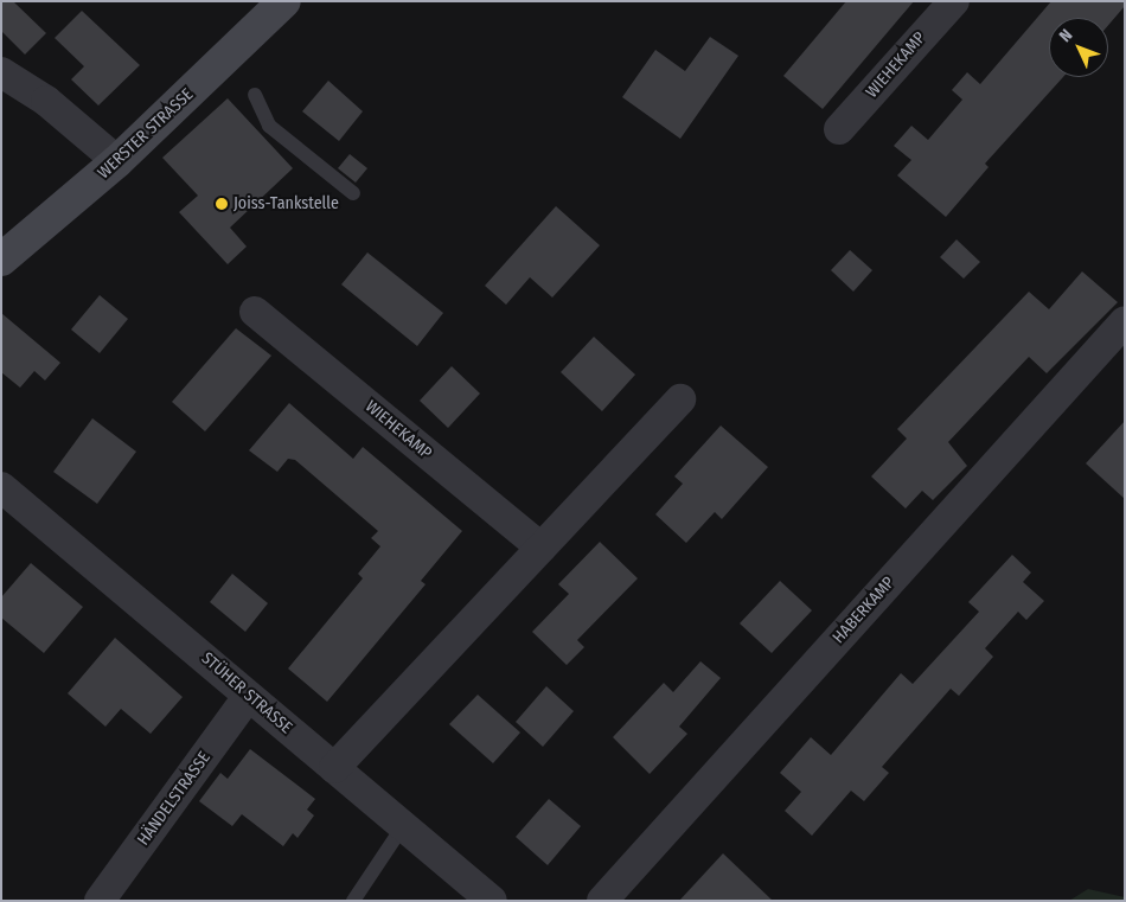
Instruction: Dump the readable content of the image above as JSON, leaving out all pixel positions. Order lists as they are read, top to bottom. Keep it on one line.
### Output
{"streets":{"main road":["WERSTER STRASSE"],"street":["WIEHEKAMP","HABERKAMP","STÜHER STRASSE","HÄNDELSTRASSE"]},"crossings":[["STÜHER STRASSE","HÄNDELSTRASSE"]],"places":["Joiss-Tankstelle"],"north":"top left"}
